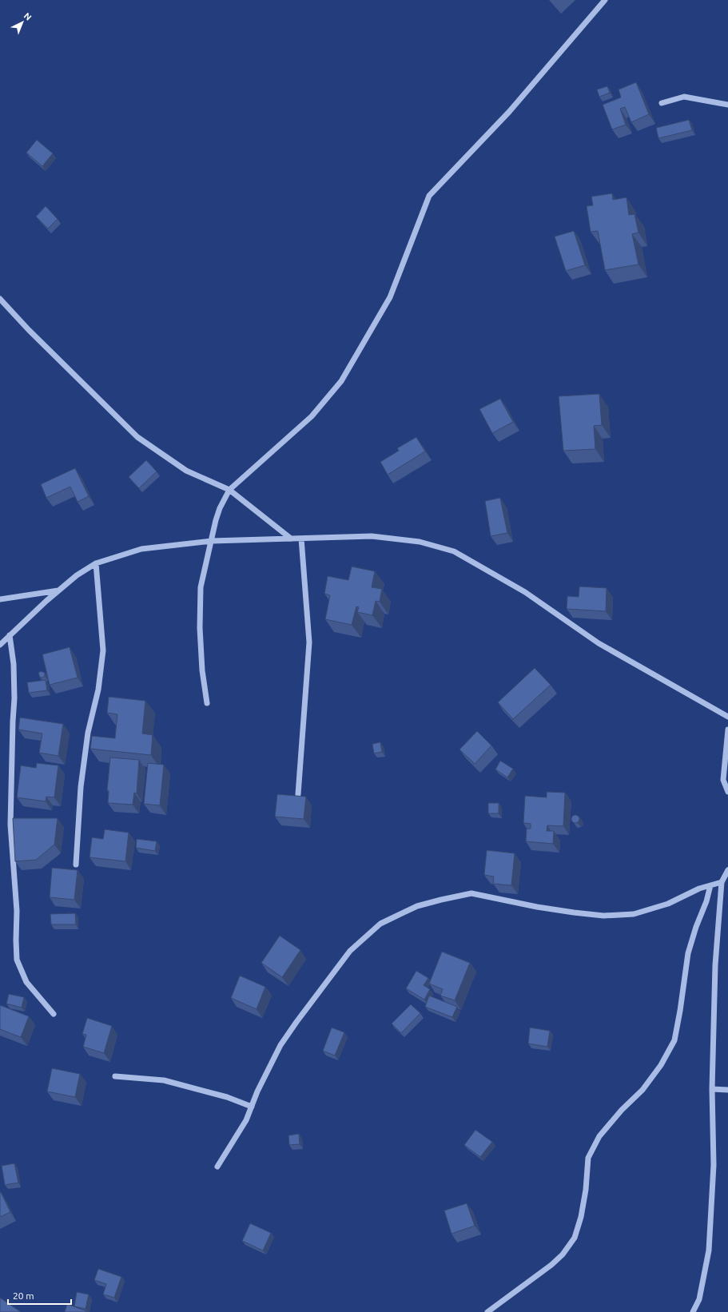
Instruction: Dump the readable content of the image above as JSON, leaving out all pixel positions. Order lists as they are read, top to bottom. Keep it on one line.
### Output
{"scale_bar":"20 m","north":"top right"}
